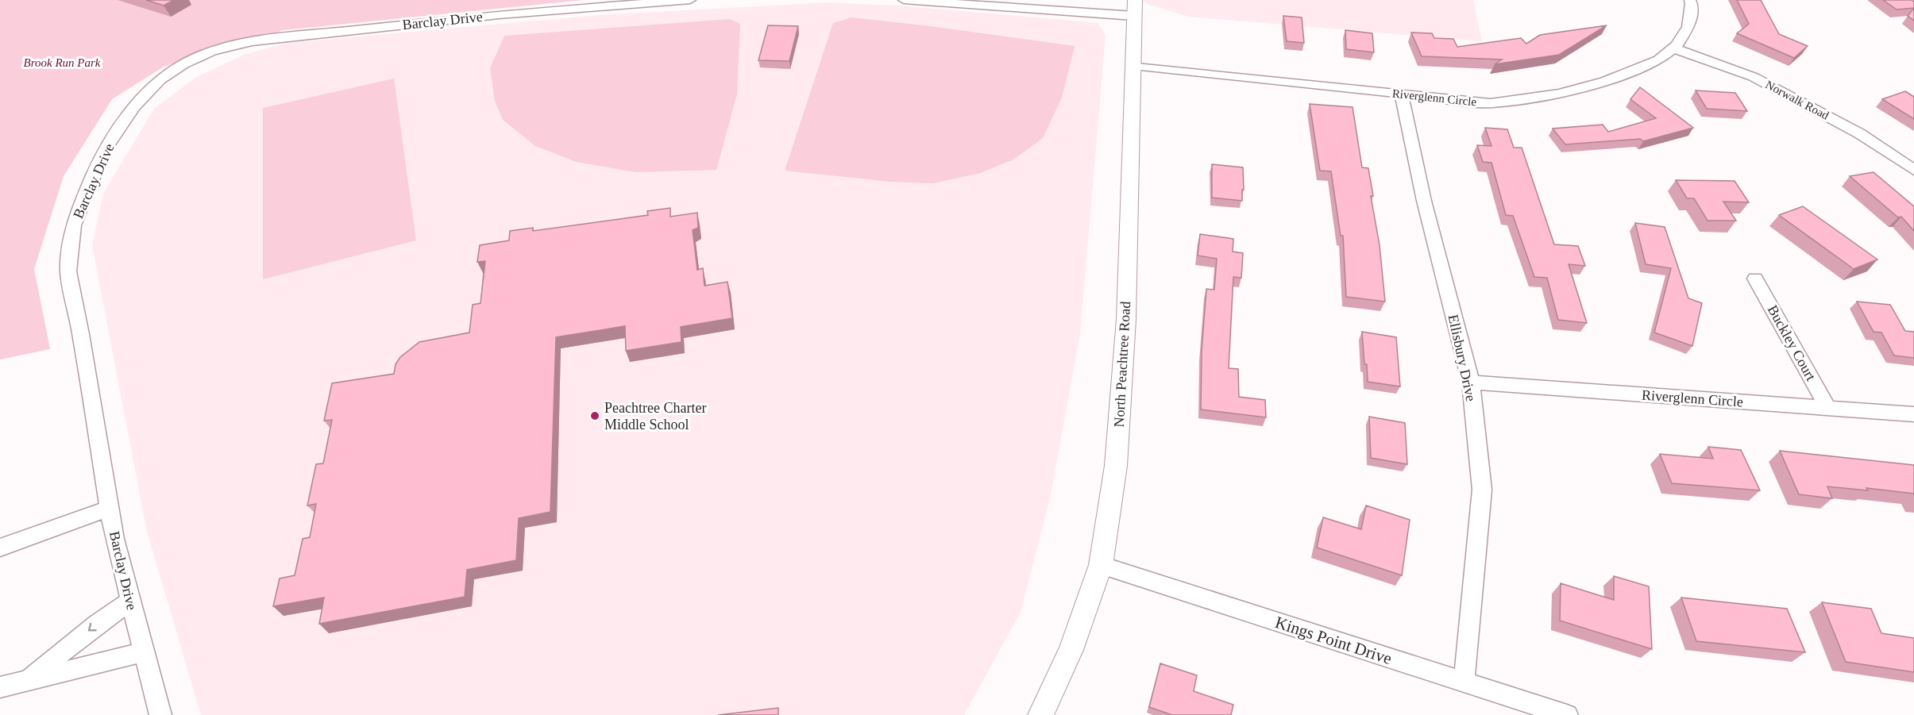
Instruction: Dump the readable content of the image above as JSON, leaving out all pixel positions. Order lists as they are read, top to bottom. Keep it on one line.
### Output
{"streets":{"street":["Barclay Drive","Riverglenn Circle","Norwalk Road","Buckley Court","Ellisbury Drive","North Peachtree Road","Kings Point Drive"]},"crossings":[["Riverglenn Circle","Norwalk Road"],["Riverglenn Circle","Buckley Court"],["Riverglenn Circle","Ellisbury Drive"],["Riverglenn Circle","North Peachtree Road"],["Ellisbury Drive","Kings Point Drive"],["North Peachtree Road","Kings Point Drive"]],"parks":["Brook Run Park"],"places":["Peachtree Charter Middle School"]}
